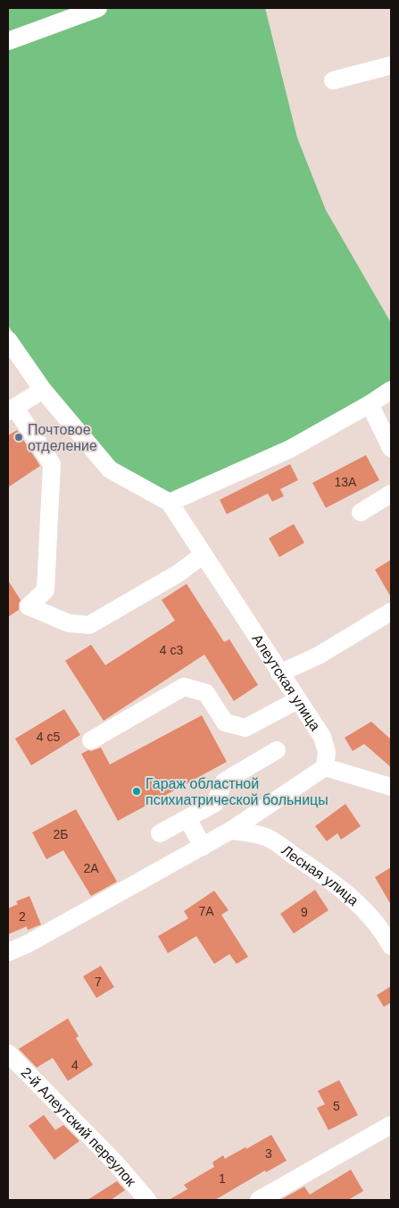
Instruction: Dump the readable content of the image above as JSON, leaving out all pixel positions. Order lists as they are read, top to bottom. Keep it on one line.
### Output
{"streets":{"street":["Алеутская улица","Лесная улица","2-й Алеутский переулок"]},"places":["Почтовое отделение","Гараж областной психиатрической больницы"],"house_numbers":["13А","4 с3","4 с5","2Б","2А","7А","9","2","7","4","5","3","1"]}
